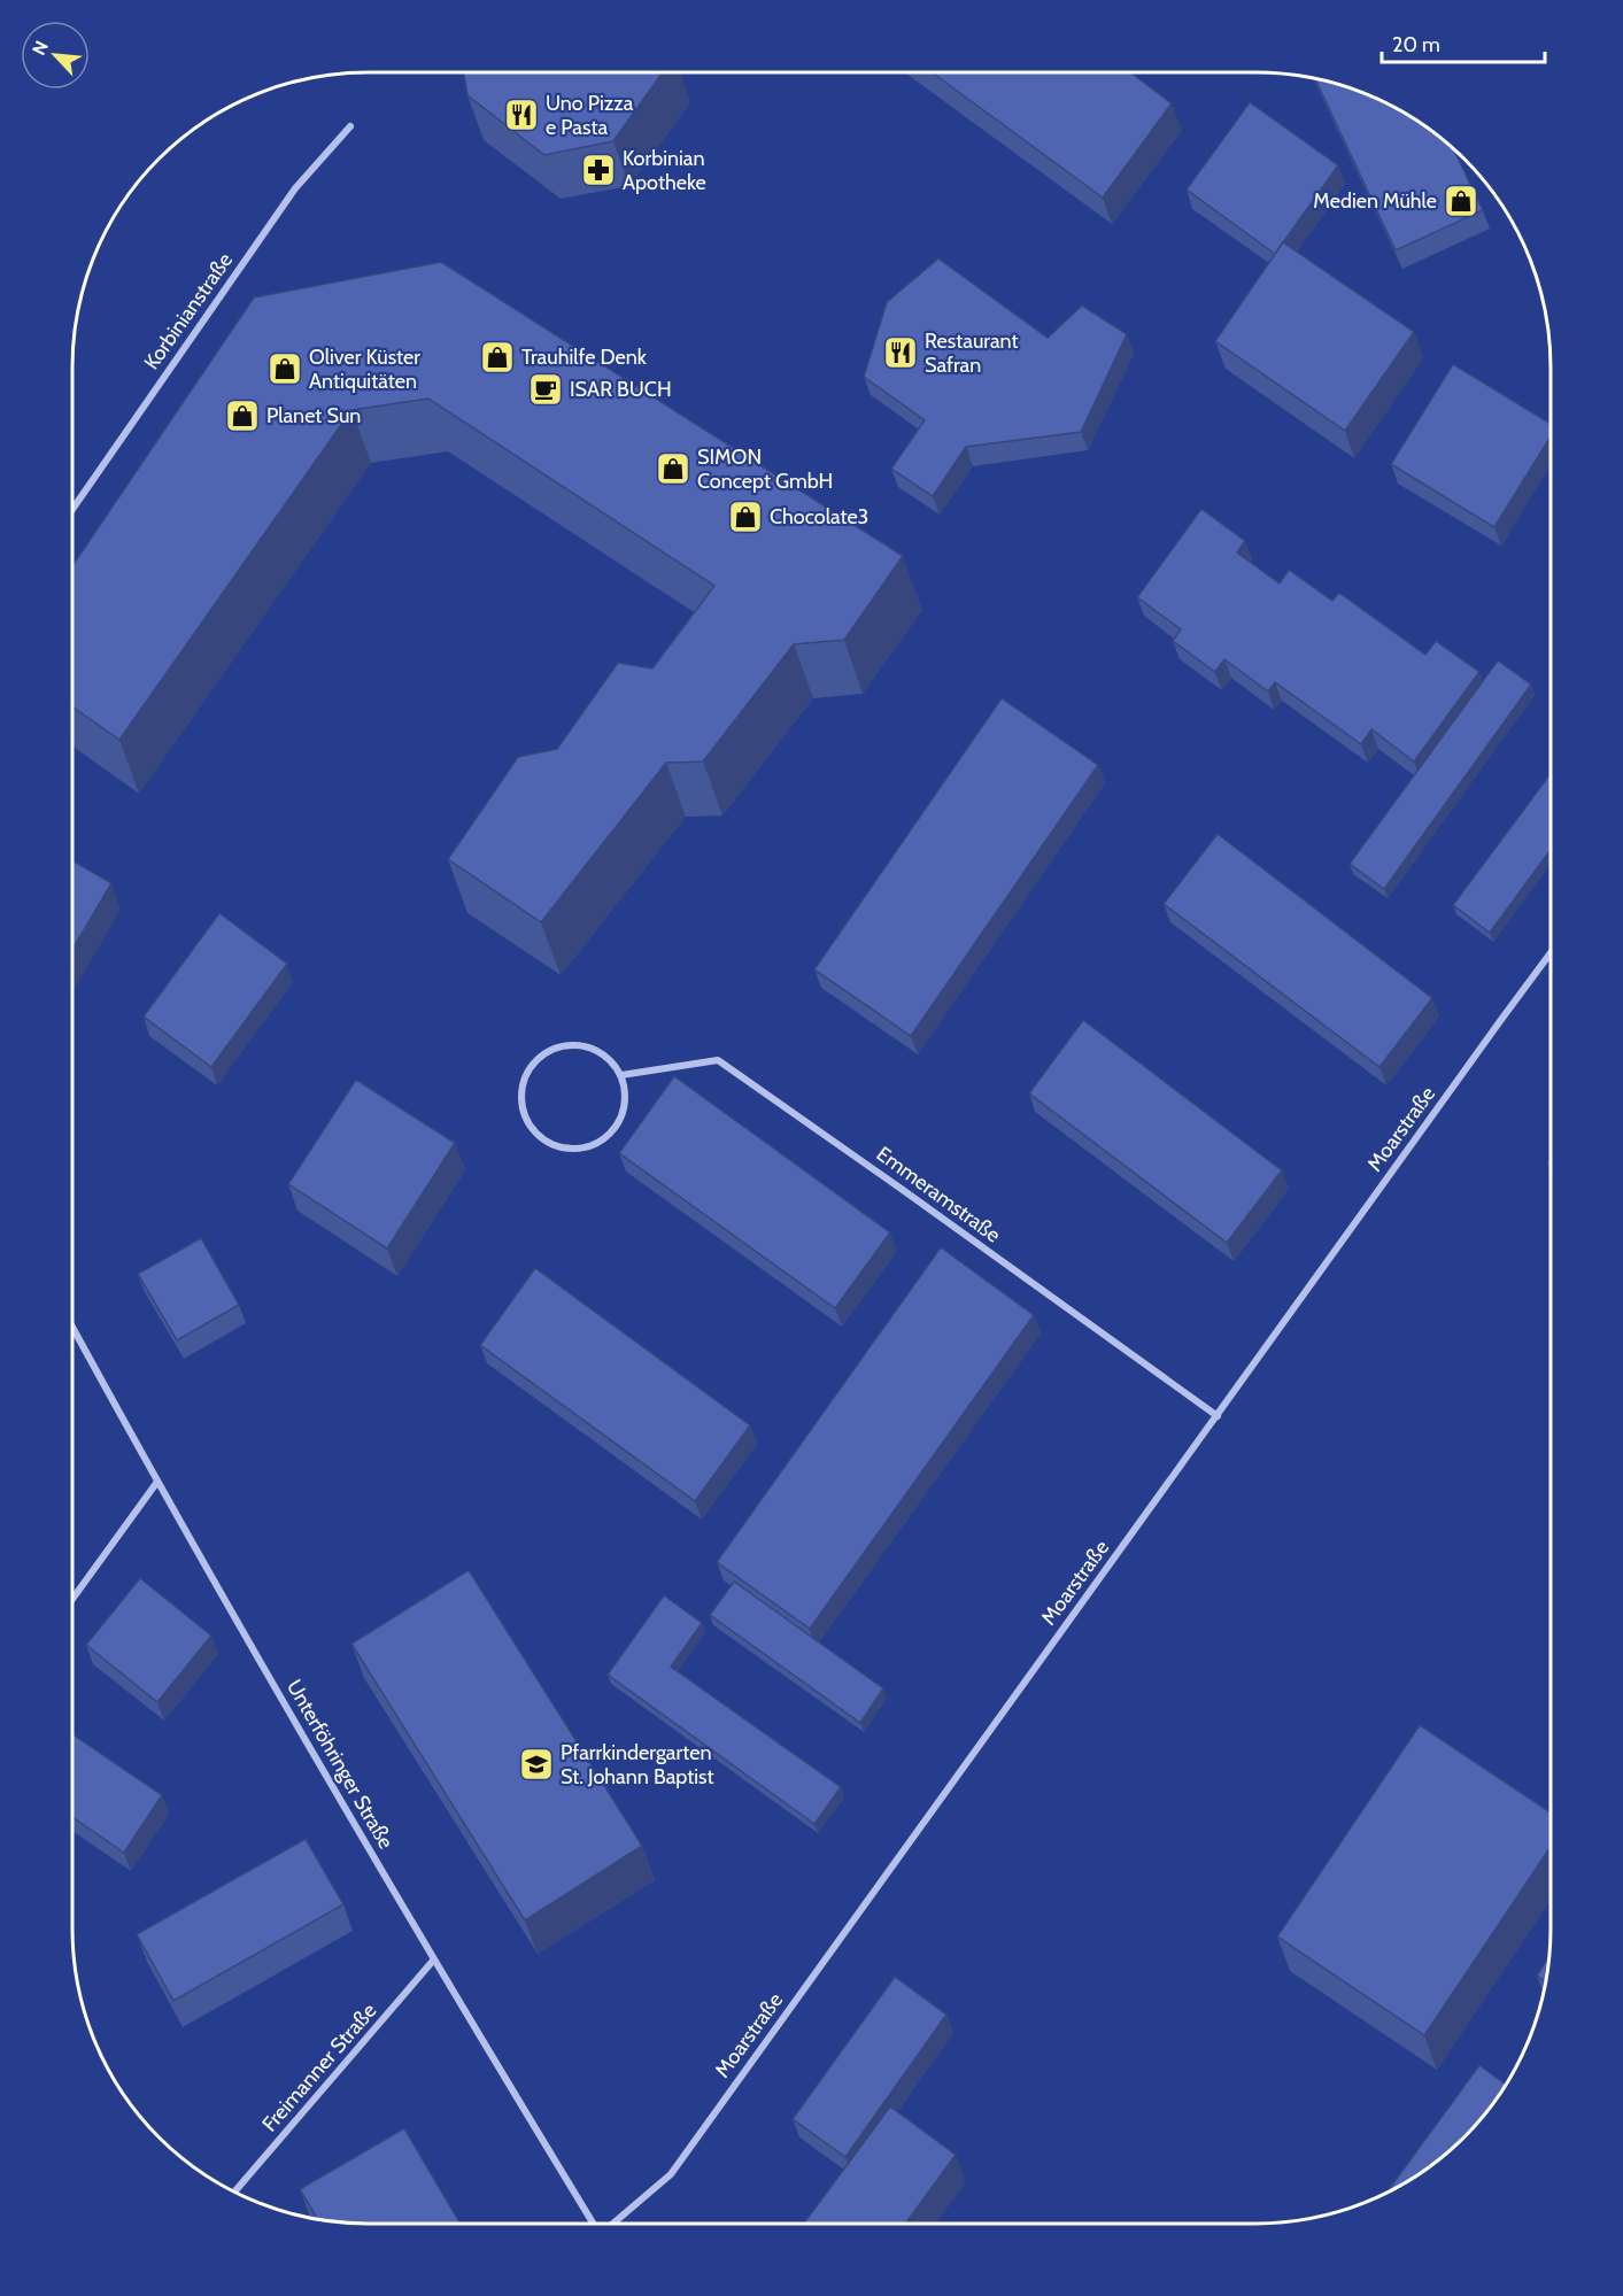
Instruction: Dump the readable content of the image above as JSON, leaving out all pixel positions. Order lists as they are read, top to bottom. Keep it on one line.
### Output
{"streets":{"street":["Korbinianstraße","Moarstraße","Emmeramstraße","Unterföhringer Straße","Freimanner Straße"]},"crossings":[["Moarstraße","Emmeramstraße"],["Unterföhringer Straße","Freimanner Straße"]],"places":{"restaurant":["Uno Pizza e Pasta","Restaurant Safran"],"pharmacy":["Korbinian Apotheke"],"shop":["Medien Mühle","Trauhilfe Denk","Oliver Küster Antiquitäten","Planet Sun","SIMON Concept GmbH","Chocolate3"],"cafe":["ISAR BUCH"],"school or university":["Pfarrkindergarten St. Johann Baptist"]},"scale_bar":"20 m","north":"top left"}
